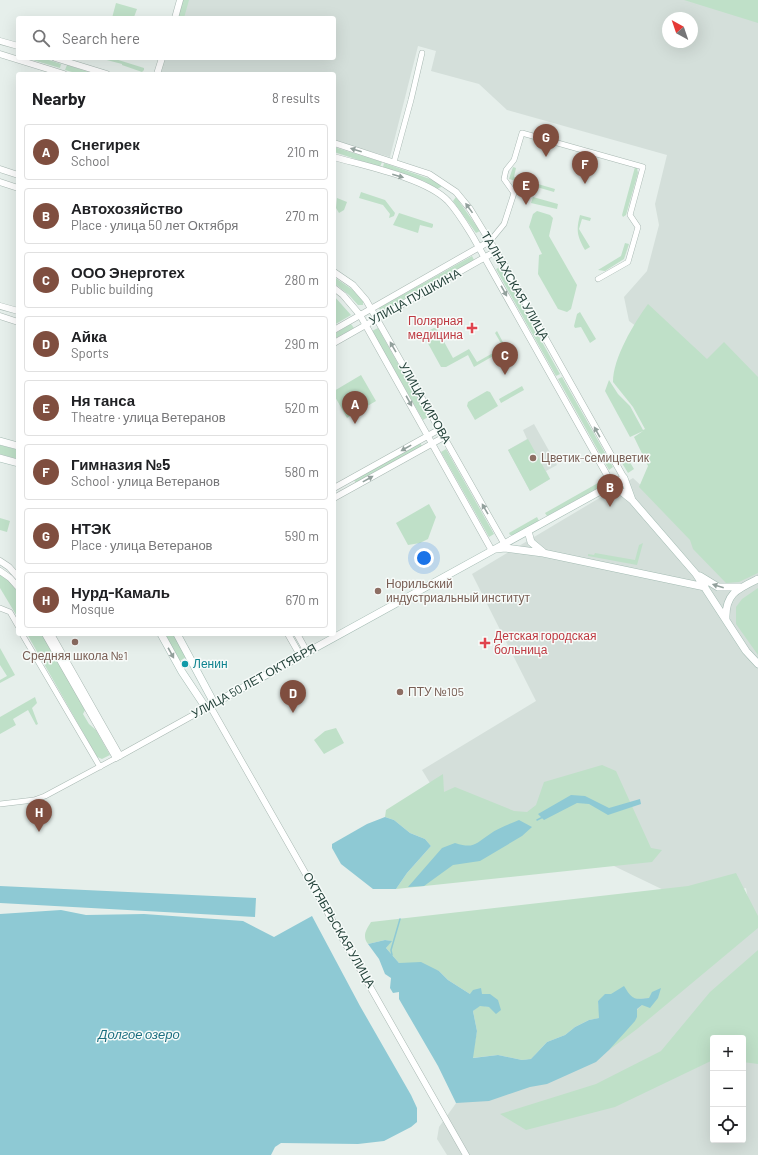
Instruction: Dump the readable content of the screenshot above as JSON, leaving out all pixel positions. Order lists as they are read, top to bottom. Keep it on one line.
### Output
{"streets":{"main road":["ТАЛНАХСКАЯ УЛИЦА","УЛИЦА 50 ЛЕТ ОКТЯБРЯ"],"street":["УЛИЦА ПУШКИНА","УЛИЦА КИРОВА","ОКТЯБРЬСКАЯ УЛИЦА"]},"crossings":[["ТАЛНАХСКАЯ УЛИЦА","УЛИЦА ПУШКИНА"],["ТАЛНАХСКАЯ УЛИЦА","УЛИЦА 50 ЛЕТ ОКТЯБРЯ"],["УЛИЦА ПУШКИНА","УЛИЦА КИРОВА"],["УЛИЦА КИРОВА","УЛИЦА 50 ЛЕТ ОКТЯБРЯ"],["УЛИЦА 50 ЛЕТ ОКТЯБРЯ","ОКТЯБРЬСКАЯ УЛИЦА"]],"water":["Долгое озеро"],"places":{"health":["Полярная медицина","Детская городская больница"],"other":["Цветик-семицветик","Норильский индустриальный институт","Средняя школа №1","Ленин","ПТУ №105"]},"north":"top left","page":{"search":"Search here","heading":["Nearby","8 results"],"pins":["G","F","E","C","A","B","D","H"],"list":[{"mark":"A","name":"Снегирек","note":"School","value":"210 m"},{"mark":"B","name":"Автохозяйство","note":"Place · улица 50 лет Октября","value":"270 m"},{"mark":"C","name":"ООО Энерготех","note":"Public building","value":"280 m"},{"mark":"D","name":"Айка","note":"Sports","value":"290 m"},{"mark":"E","name":"Ня танса","note":"Theatre · улица Ветеранов","value":"520 m"},{"mark":"F","name":"Гимназия №5","note":"School · улица Ветеранов","value":"580 m"},{"mark":"G","name":"НТЭК","note":"Place · улица Ветеранов","value":"590 m"},{"mark":"H","name":"Нурд-Камаль","note":"Mosque","value":"670 m"}],"map_buttons":["+","−"]}}
